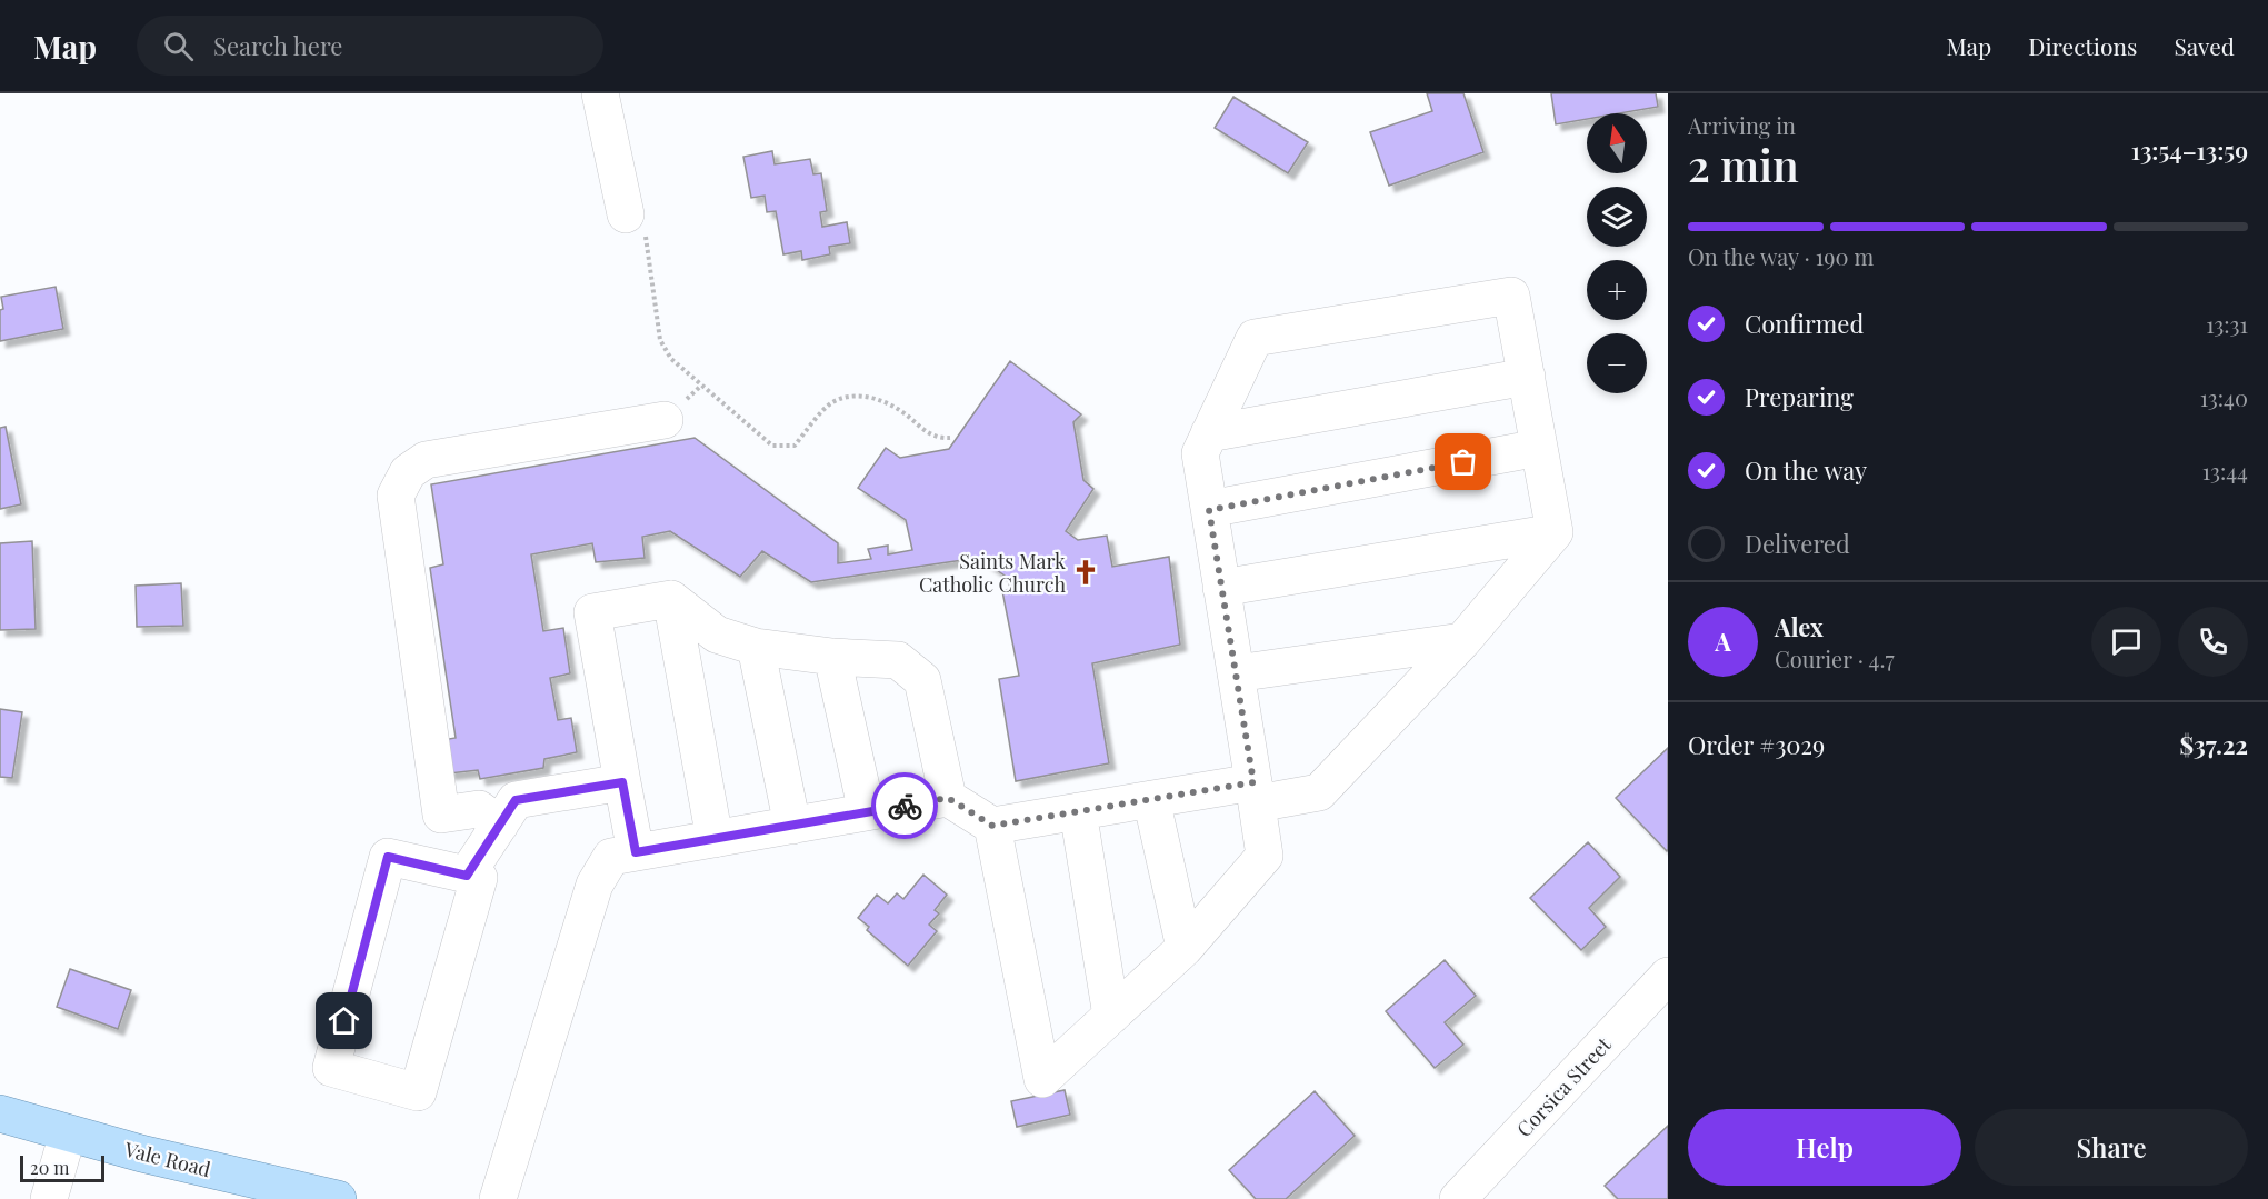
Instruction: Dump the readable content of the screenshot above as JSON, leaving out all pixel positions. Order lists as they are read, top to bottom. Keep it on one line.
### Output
{"streets":{"main road":["Vale Road"],"street":["Corsica Street"]},"places":{"church":["Saints Mark Catholic Church"]},"scale_bar":"20 m","north":"top","page":{"header":"Map","search":"Search here","nav":["Map","Directions","Saved"],"heading":["2 min","Arriving in","13:54–13:59"],"panel":["Alex","Courier · 4.7","Order #3029","$37.22"],"map_buttons":["+","−"],"bar":"On the way · 190 m","list":[["Confirmed","13:31"],["Preparing","13:40"],["On the way","13:44"],"Delivered"],"round":"A","buttons":["Help","Share"],"scale":"20 m"}}
